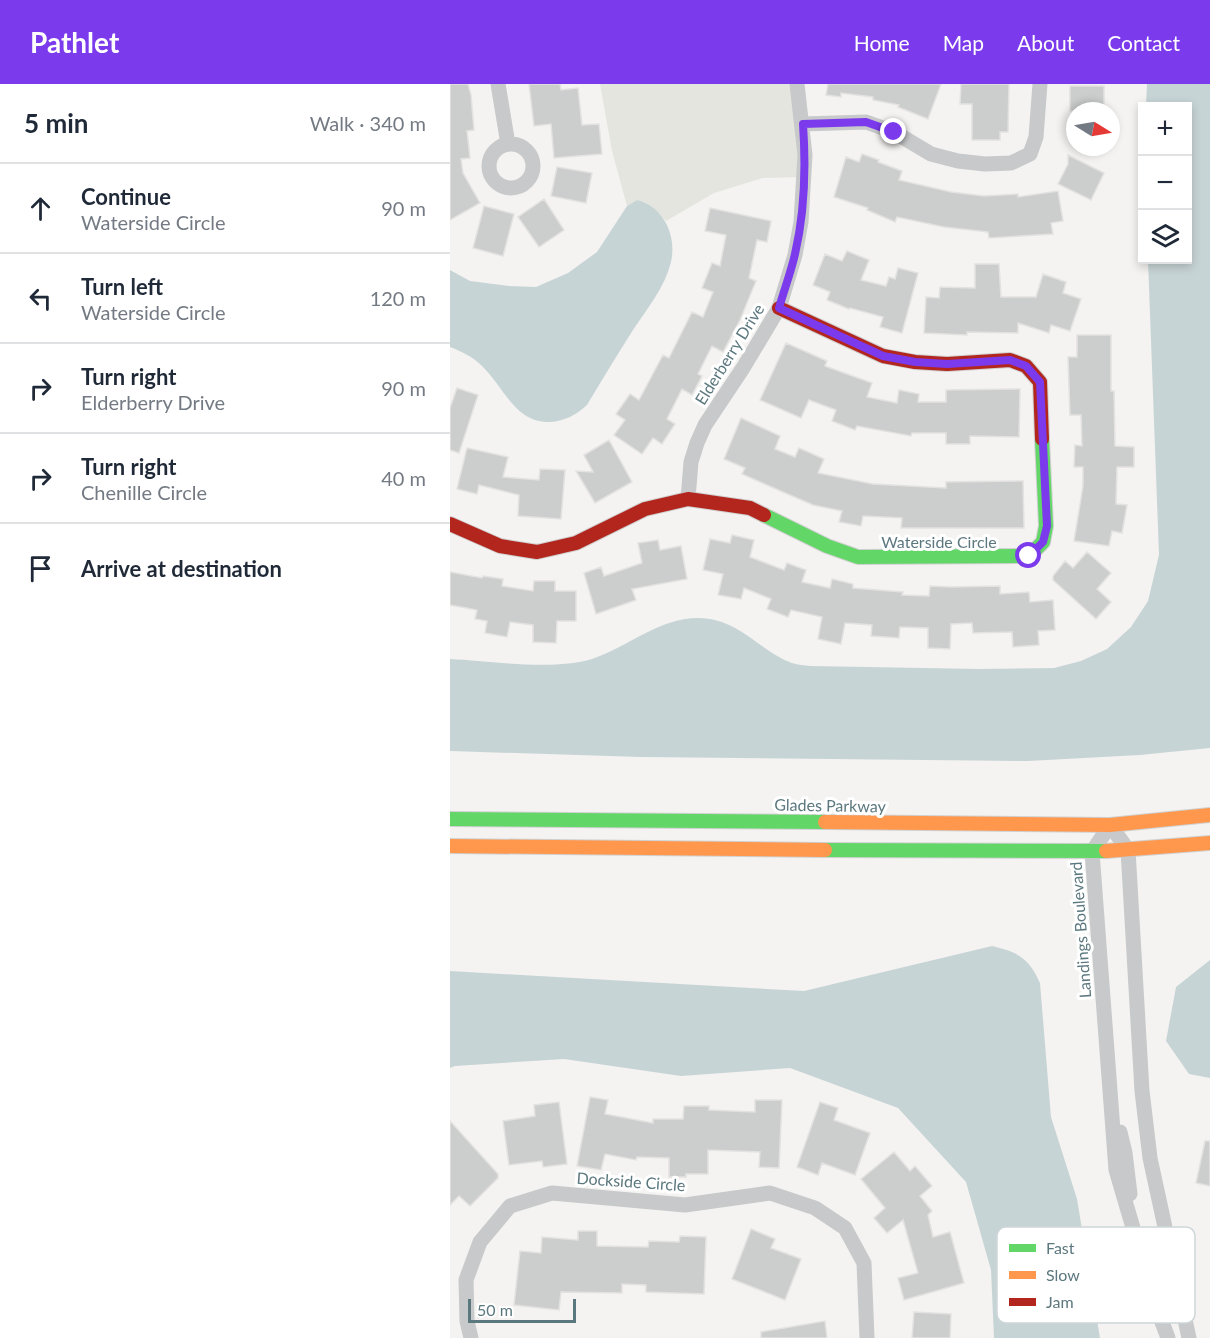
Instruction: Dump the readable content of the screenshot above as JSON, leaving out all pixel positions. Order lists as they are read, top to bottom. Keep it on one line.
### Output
{"streets":{"main road":["Waterside Circle","Glades Parkway"],"street":["Elderberry Drive","Landings Boulevard","Dockside Circle"]},"crossings":[["Elderberry Drive","Waterside Circle"],["Glades Parkway","Landings Boulevard"]],"legend":["Fast","Slow","Jam"],"scale_bar":"50 m","north":"right","page":{"header":"Pathlet","nav":["Home","Map","About","Contact"],"heading":["5 min","Walk · 340 m"],"map_buttons":["+","−"],"list":[["Continue","Waterside Circle","90 m"],["Turn left","Waterside Circle","120 m"],["Turn right","Elderberry Drive","90 m"],["Turn right","Chenille Circle","40 m"],"Arrive at destination"],"scale":"50 m"}}
